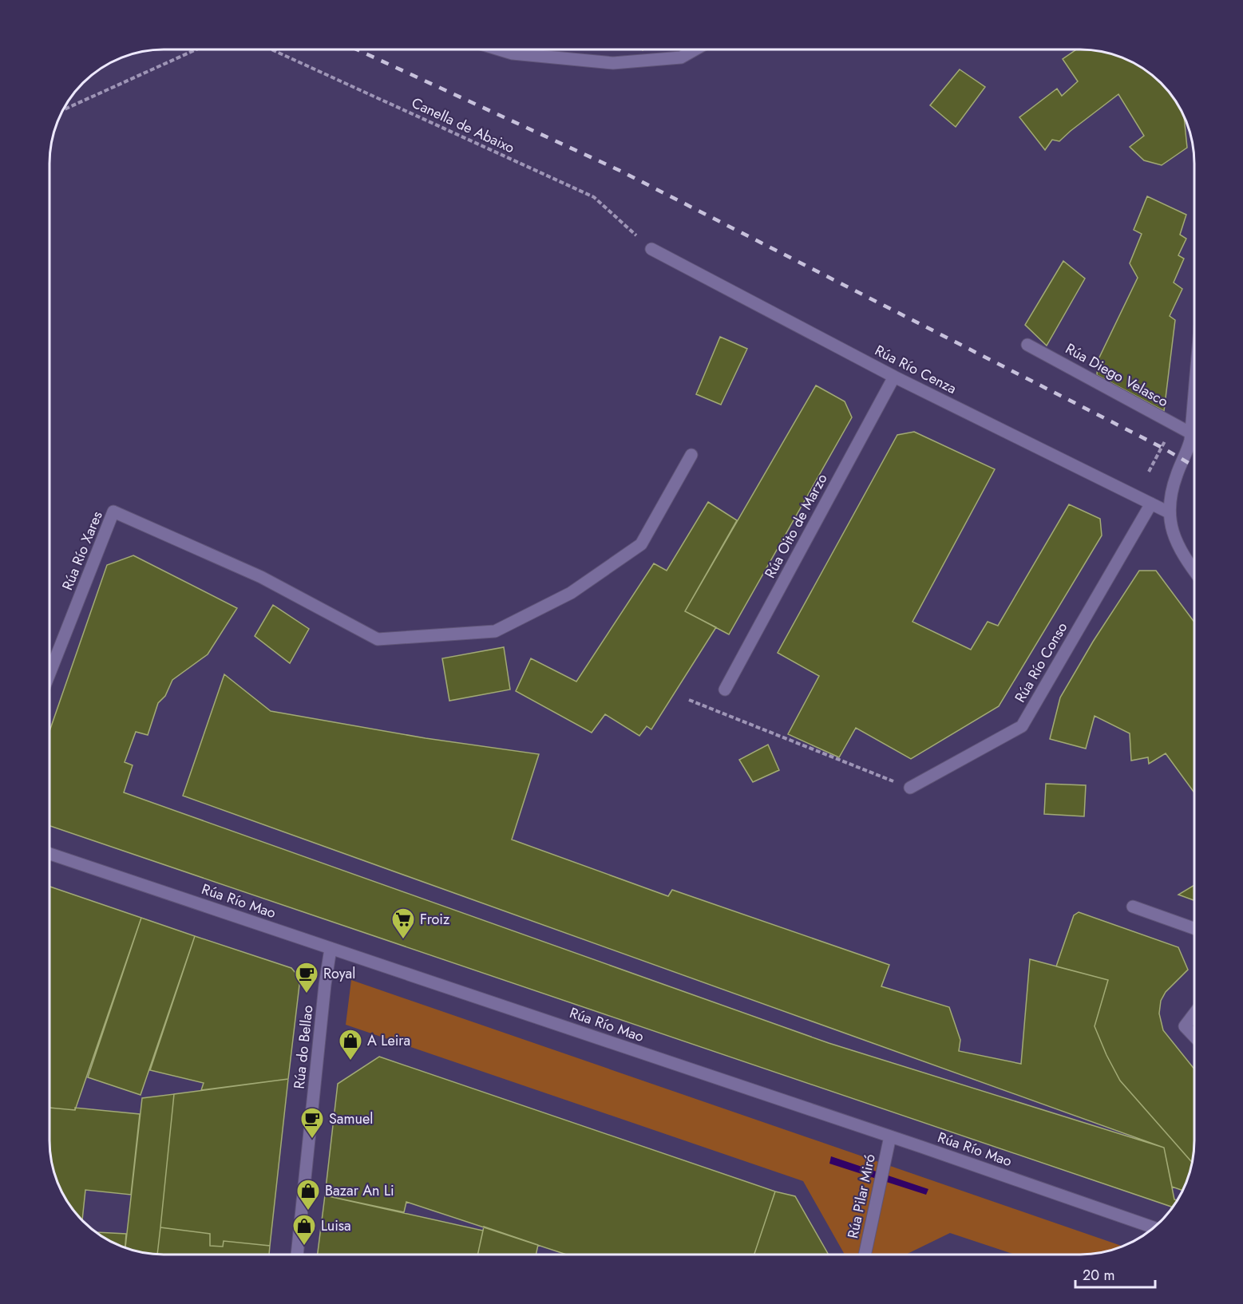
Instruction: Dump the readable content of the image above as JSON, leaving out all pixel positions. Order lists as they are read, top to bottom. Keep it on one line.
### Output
{"streets":{"street":["Rúa Río Cenza","Rúa Diego Velasco","Rúa Oito de Marzo","Rúa Río Xares","Rúa Río Conso","Rúa Río Mao","Rúa do Bellao","Rúa Pilar Miró"],"path":["Canella de Abaixo"]},"crossings":[["Canella de Abaixo","Rúa Río Cenza"],["Rúa Río Cenza","Rúa Oito de Marzo"],["Rúa Río Cenza","Rúa Río Conso"],["Rúa Río Mao","Rúa do Bellao"],["Rúa Río Mao","Rúa Pilar Miró"]],"places":{"supermarket":["Froiz"],"cafe":["Royal","Samuel"],"shop":["A Leira","Bazar An Li","Luisa"]},"scale_bar":"20 m"}
